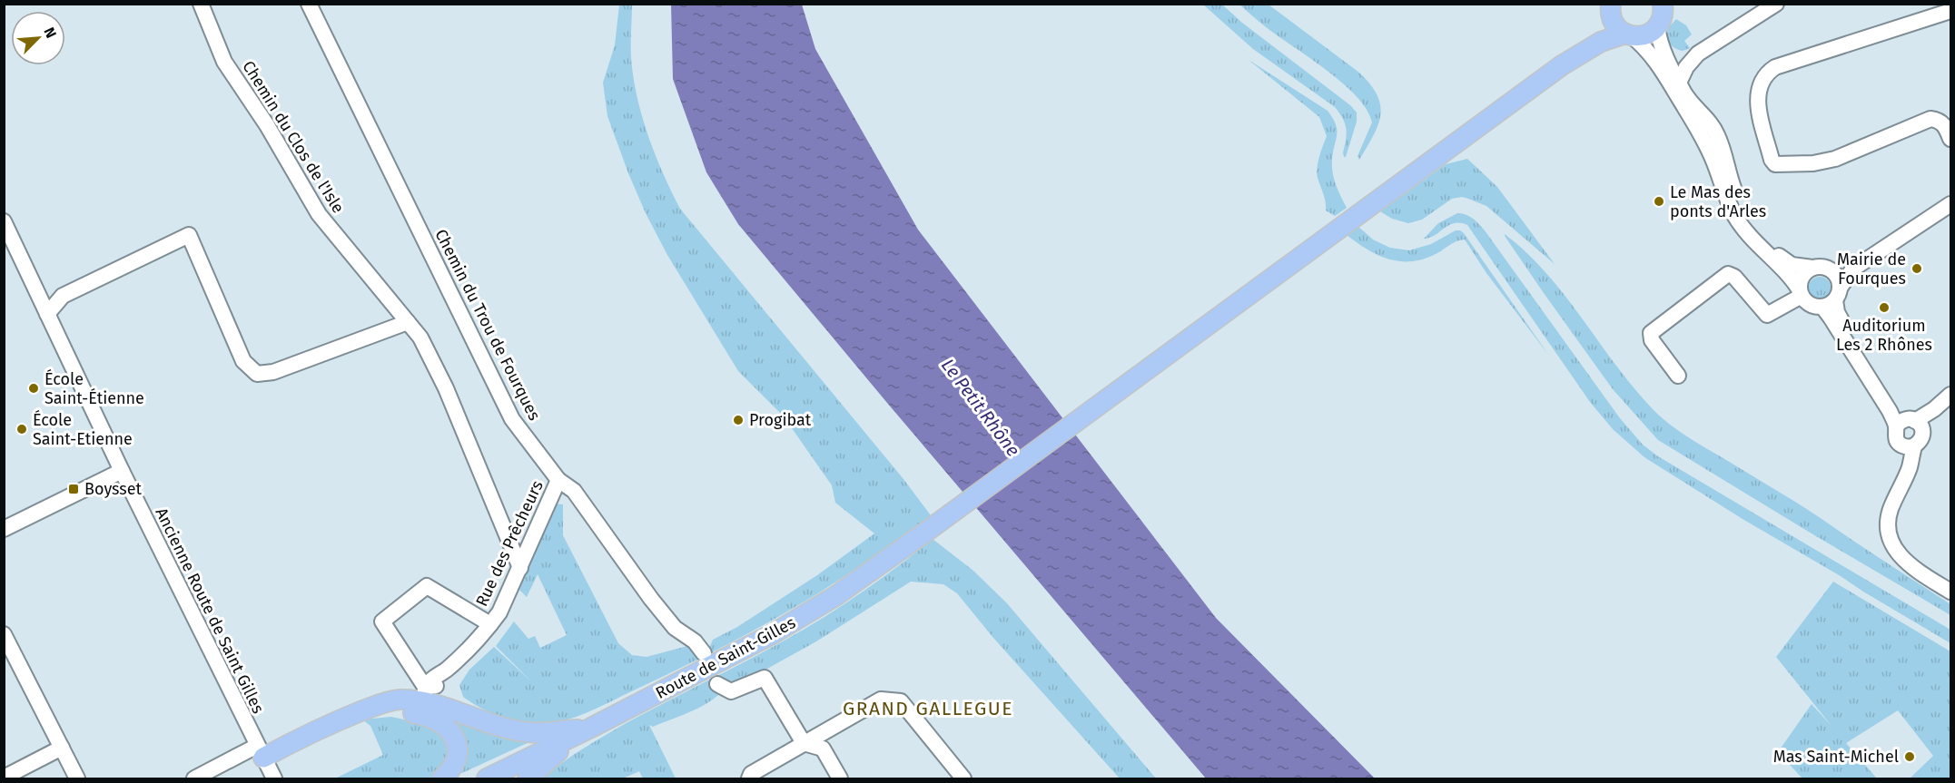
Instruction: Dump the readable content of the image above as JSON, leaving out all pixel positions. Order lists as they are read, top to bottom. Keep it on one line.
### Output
{"streets":{"main road":["Route de Saint-Gilles"],"street":["Chemin du Clos de l'Isle","Chemin du Trou de Fourques","Rue des Prêcheurs","Ancienne Route de Saint Gilles"]},"crossings":[["Chemin du Clos de l'Isle","Rue des Prêcheurs"],["Chemin du Trou de Fourques","Rue des Prêcheurs"]],"districts":["GRAND GALLEGUE"],"water":["Le Petit Rhône"],"places":{"other":["Le Mas des ponts d'Arles","Mairie de Fourques","Auditorium Les 2 Rhônes","École Saint-Étienne","Progibat","École Saint-Etienne","Mas Saint-Michel"],"transit":["Boysset"]},"north":"top right"}
